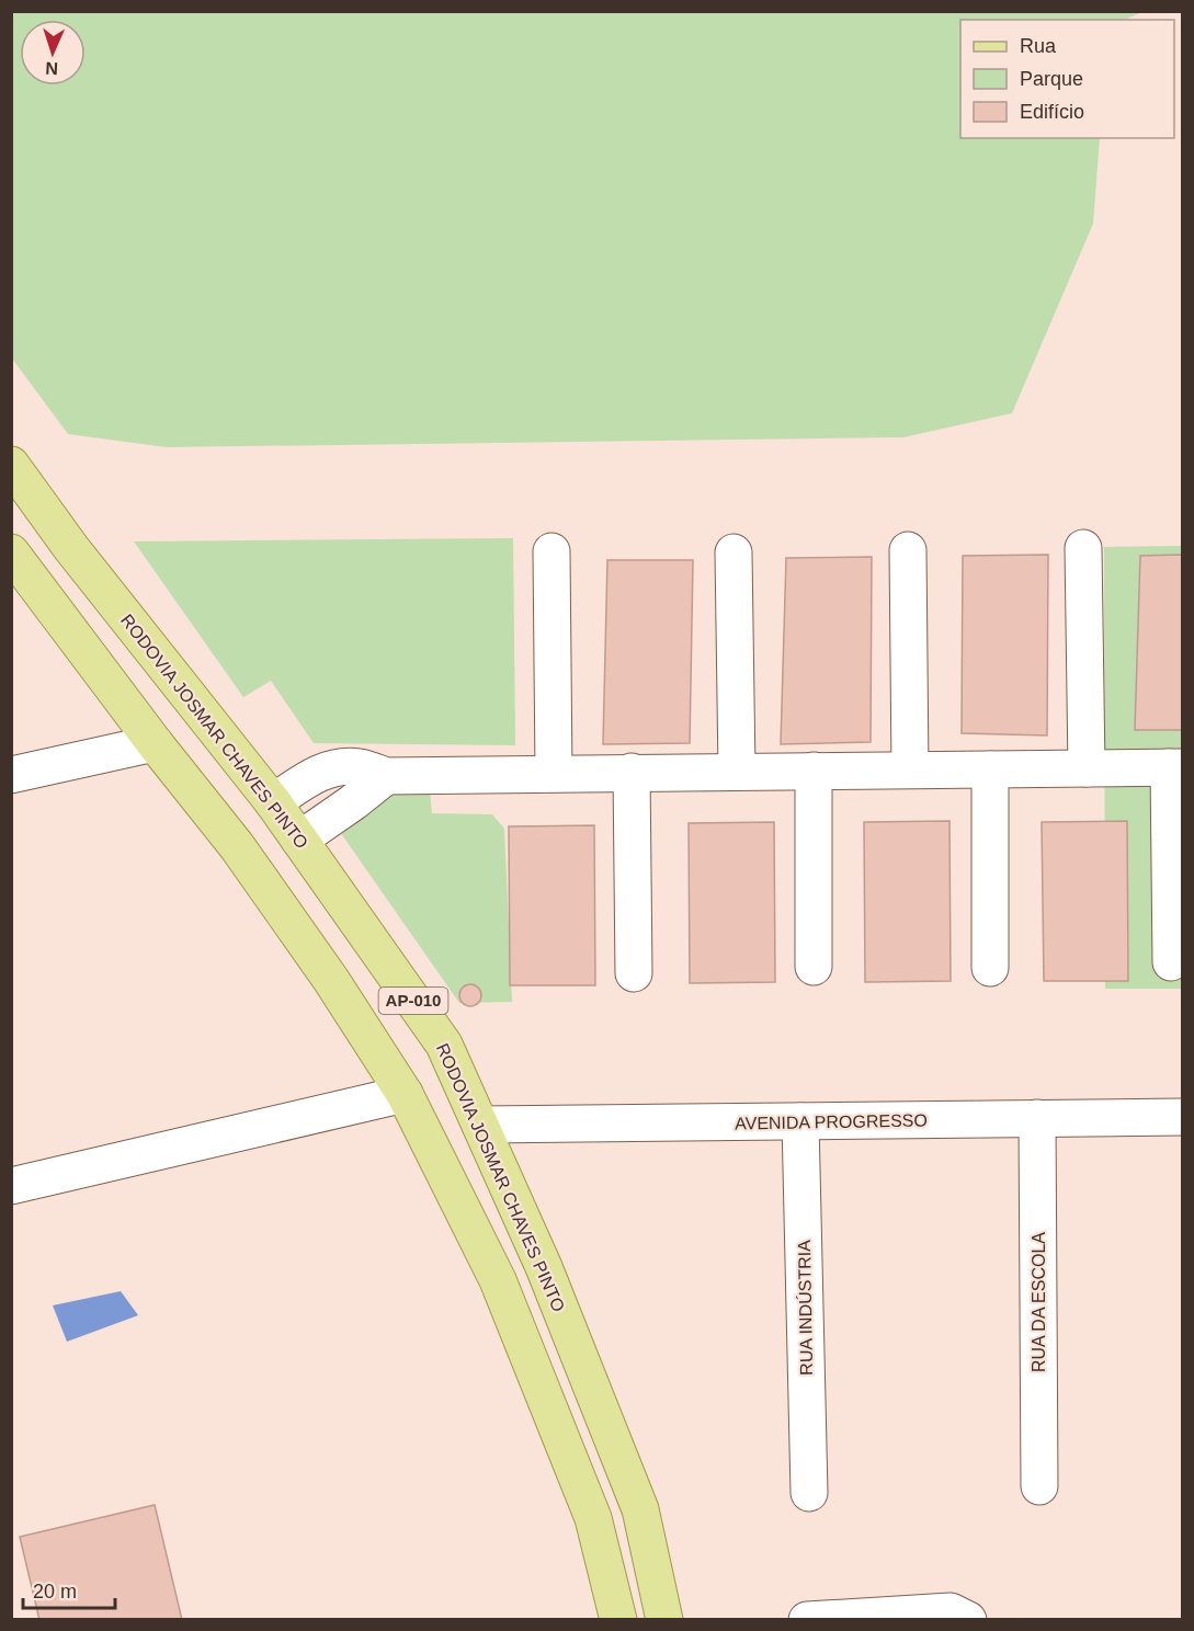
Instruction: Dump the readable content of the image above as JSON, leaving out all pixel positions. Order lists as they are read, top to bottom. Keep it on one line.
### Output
{"streets":{"main road":["RODOVIA JOSMAR CHAVES PINTO","AP-010"],"street":["AVENIDA PROGRESSO","RUA DA ESCOLA","RUA INDÚSTRIA"]},"crossings":[["RODOVIA JOSMAR CHAVES PINTO","AVENIDA PROGRESSO"],["AVENIDA PROGRESSO","RUA DA ESCOLA"],["AVENIDA PROGRESSO","RUA INDÚSTRIA"]],"legend":["Rua","Parque","Edifício"],"scale_bar":"20 m","north":"bottom"}
